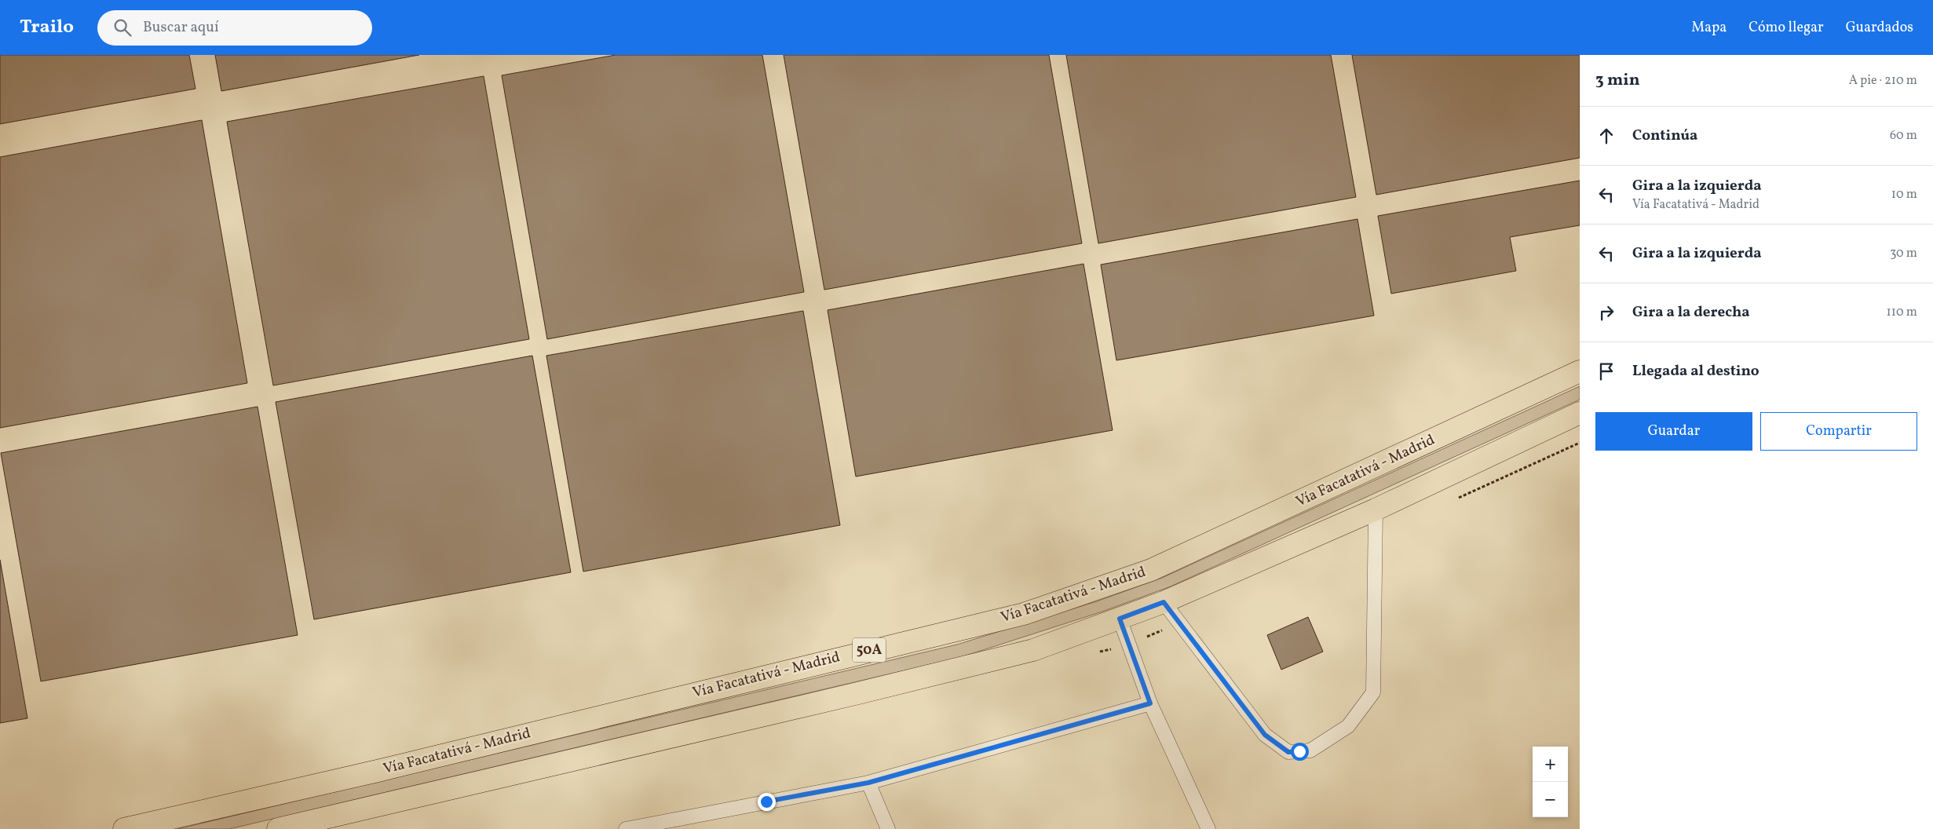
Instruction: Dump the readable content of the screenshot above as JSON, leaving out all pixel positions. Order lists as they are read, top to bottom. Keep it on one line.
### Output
{"streets":{"main road":["Vía Facatativá - Madrid","50A"]},"page":{"header":"Trailo","search":"Buscar aquí","nav":["Mapa","Cómo llegar","Guardados"],"heading":["3 min","A pie · 210 m"],"list":[["Continúa","60 m"],["Gira a la izquierda","Vía Facatativá - Madrid","10 m"],["Gira a la izquierda","30 m"],["Gira a la derecha","110 m"],"Llegada al destino"],"buttons":["Guardar","Compartir"],"map_buttons":["+","−"]}}
